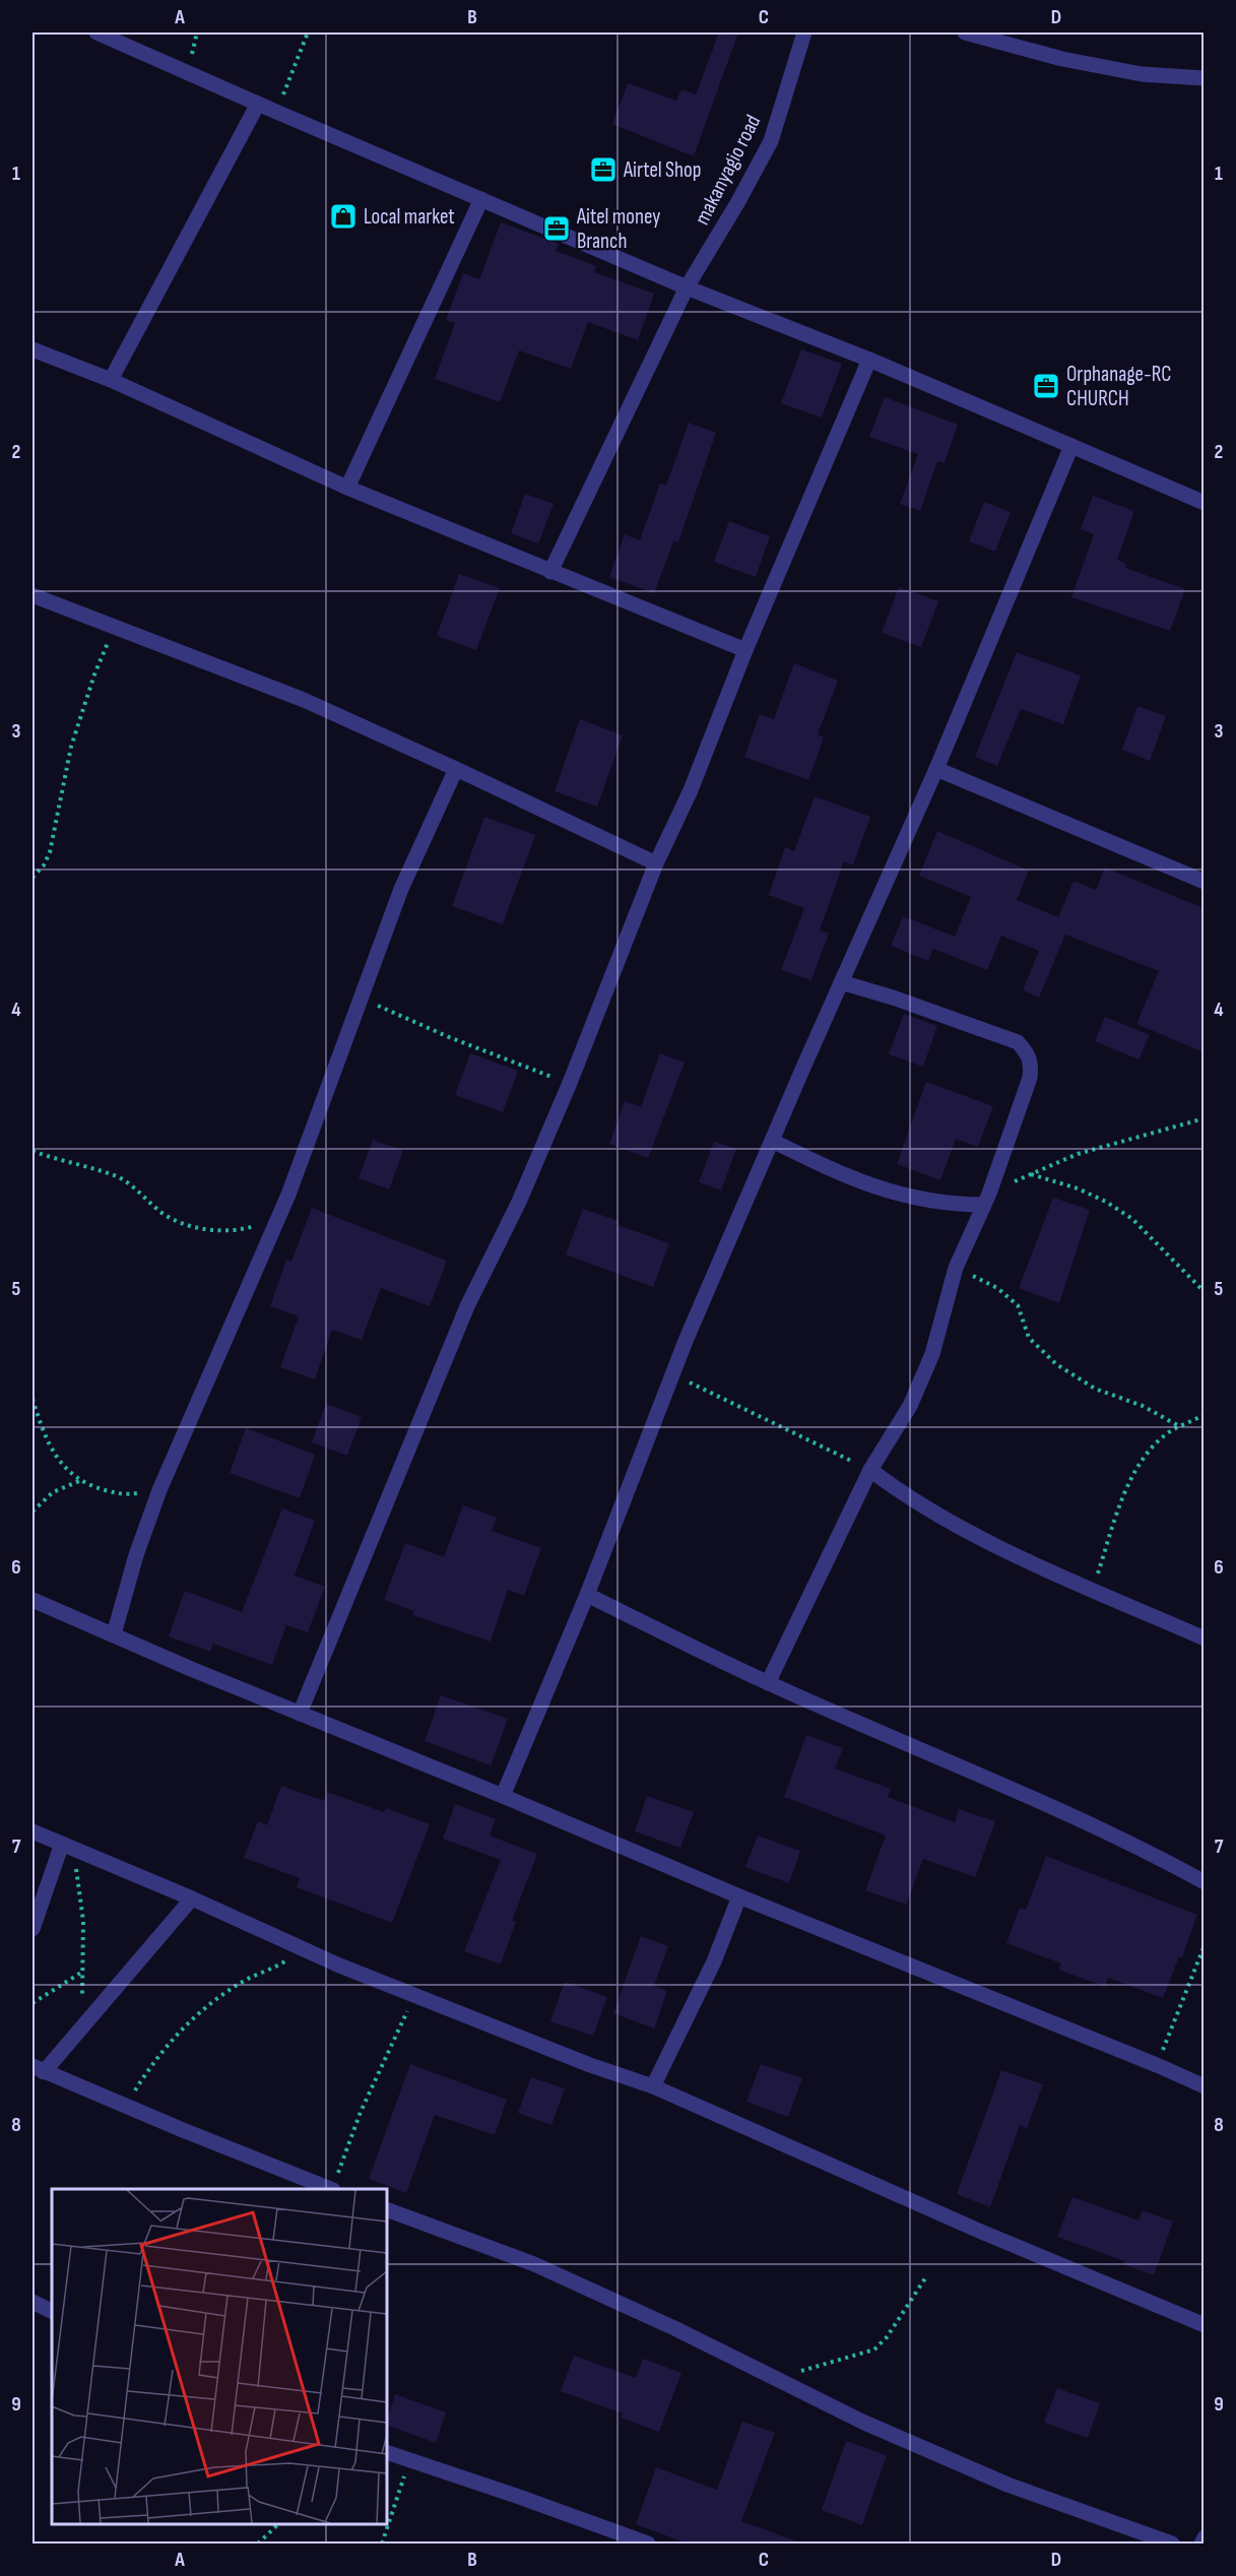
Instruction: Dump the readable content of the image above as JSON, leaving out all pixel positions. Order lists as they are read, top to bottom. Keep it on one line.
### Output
{"streets":{"street":["makanyagio road"]},"places":{"office":["Airtel Shop","Aitel money Branch","Orphanage-RC CHURCH"],"shop":["Local market"]},"grid":{"columns":["A","B","C","D"],"rows":["1","2","3","4","5","6","7","8","9"]}}
